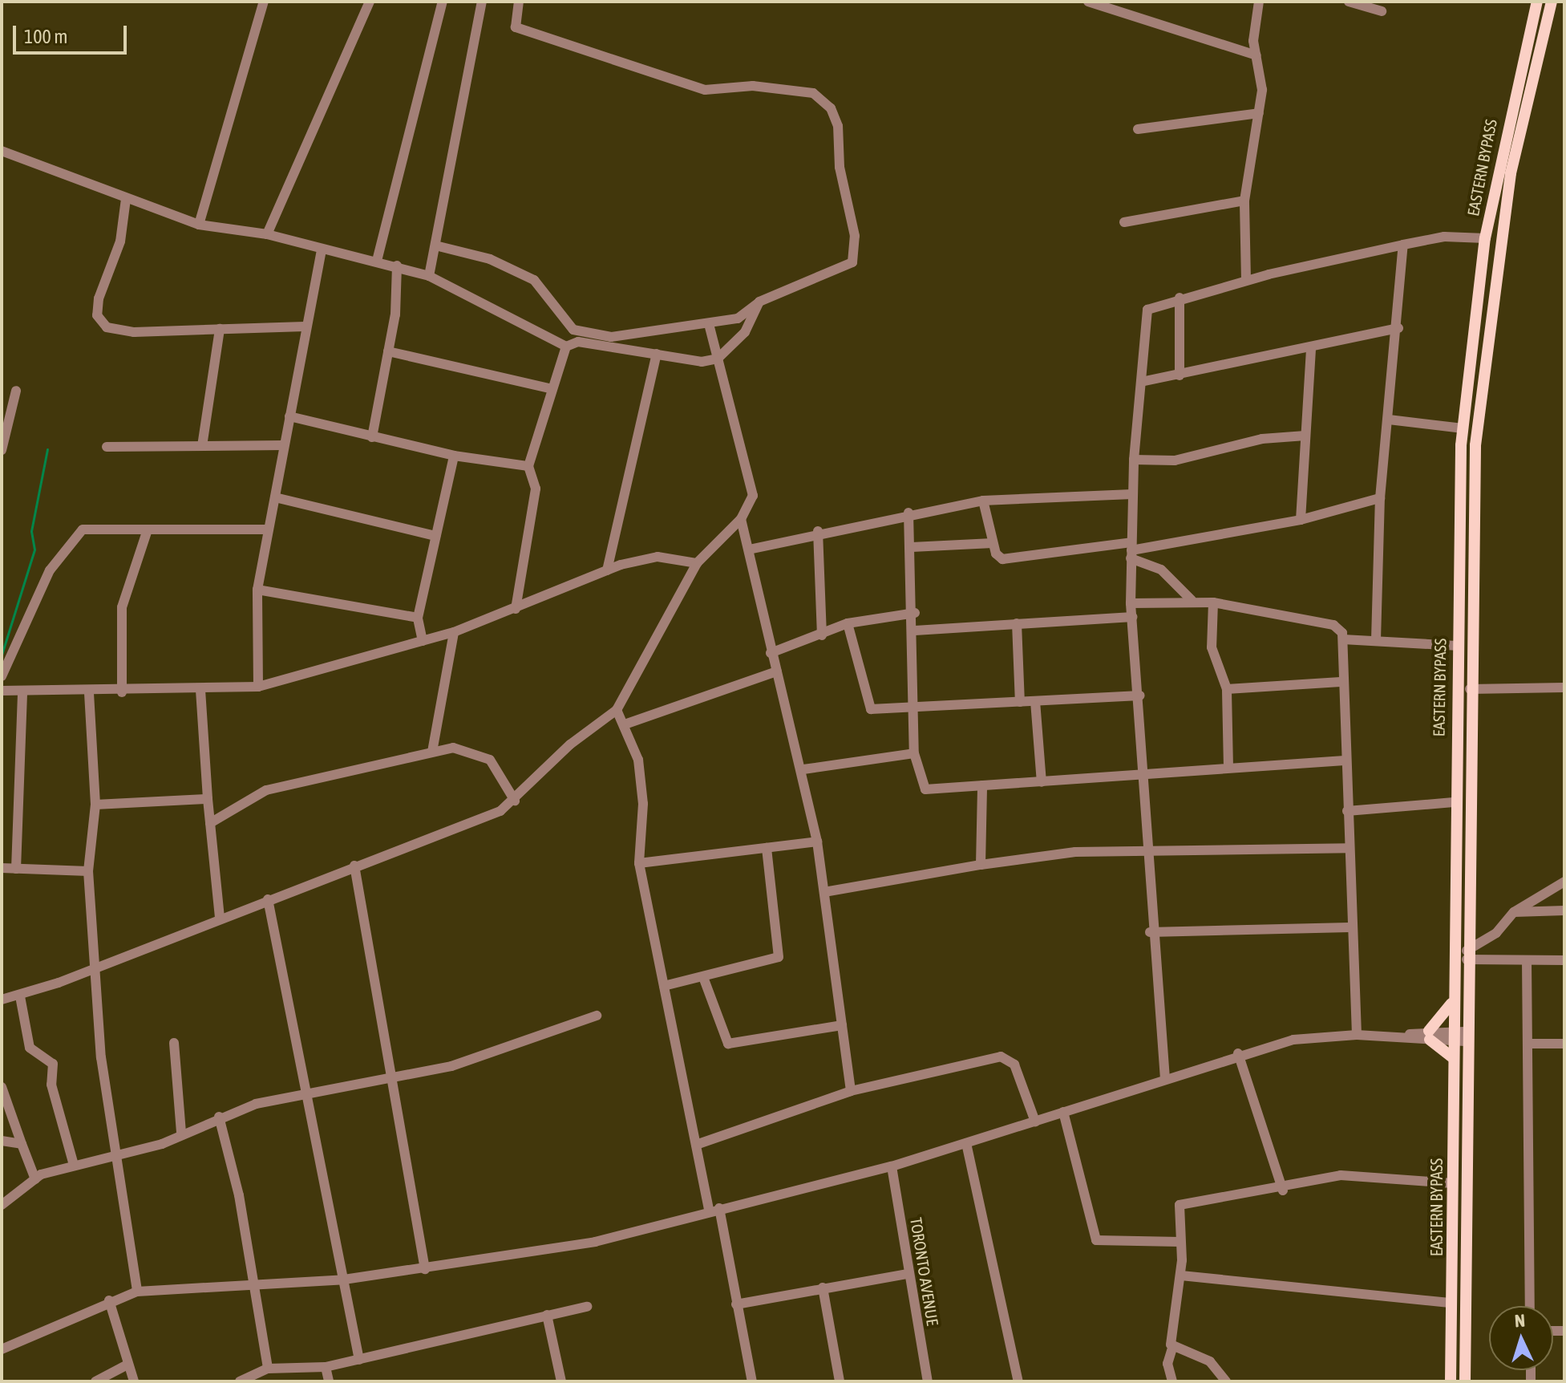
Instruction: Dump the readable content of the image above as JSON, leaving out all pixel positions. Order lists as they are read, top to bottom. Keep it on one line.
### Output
{"streets":{"main road":["EASTERN BYPASS"],"street":["TORONTO AVENUE"]},"scale_bar":"100 m","north":"top"}
